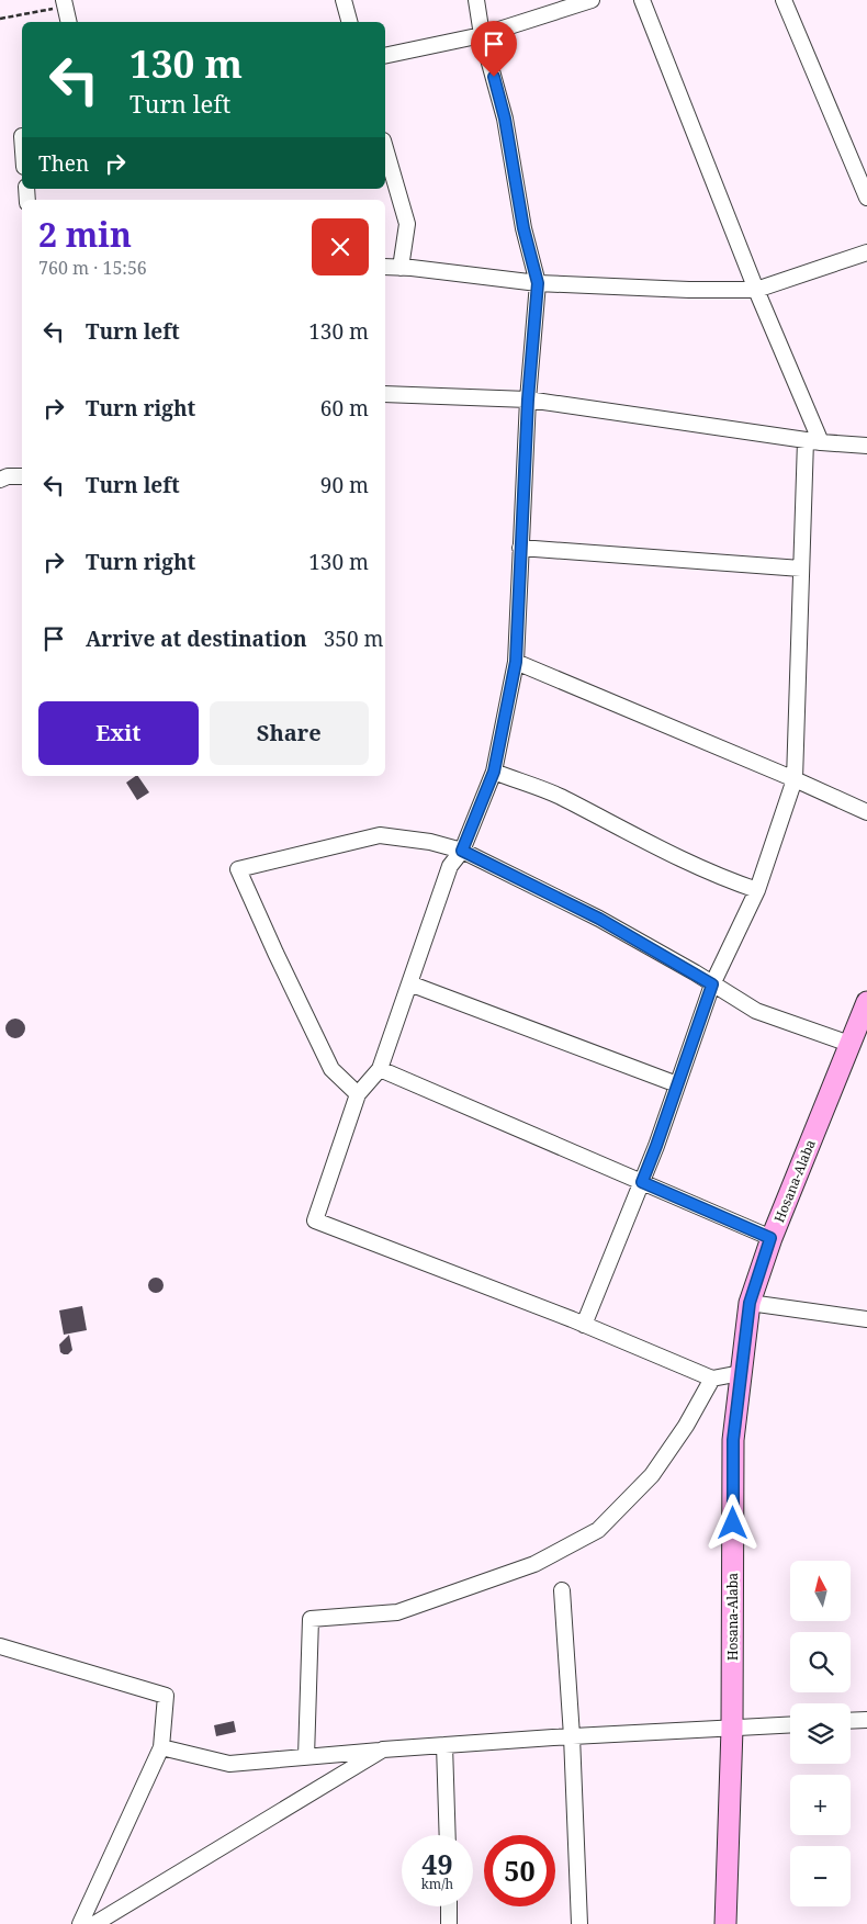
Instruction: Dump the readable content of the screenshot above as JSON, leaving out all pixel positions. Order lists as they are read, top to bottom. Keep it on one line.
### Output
{"streets":{"main road":["Hosana-Alaba"]},"north":"top","page":{"turn":["130 m","Turn left"],"then":"Then","heading":["2 min","760 m · 15:56"],"list":[{"name":"Turn left","value":"130 m"},{"name":"Turn right","value":"60 m"},{"name":"Turn left","value":"90 m"},{"name":"Turn right","value":"130 m"},{"name":"Arrive at destination","value":"350 m"}],"buttons":["Exit","Share"],"map_buttons":["+","−"],"speed":"49 km/h","limit":"50"}}
